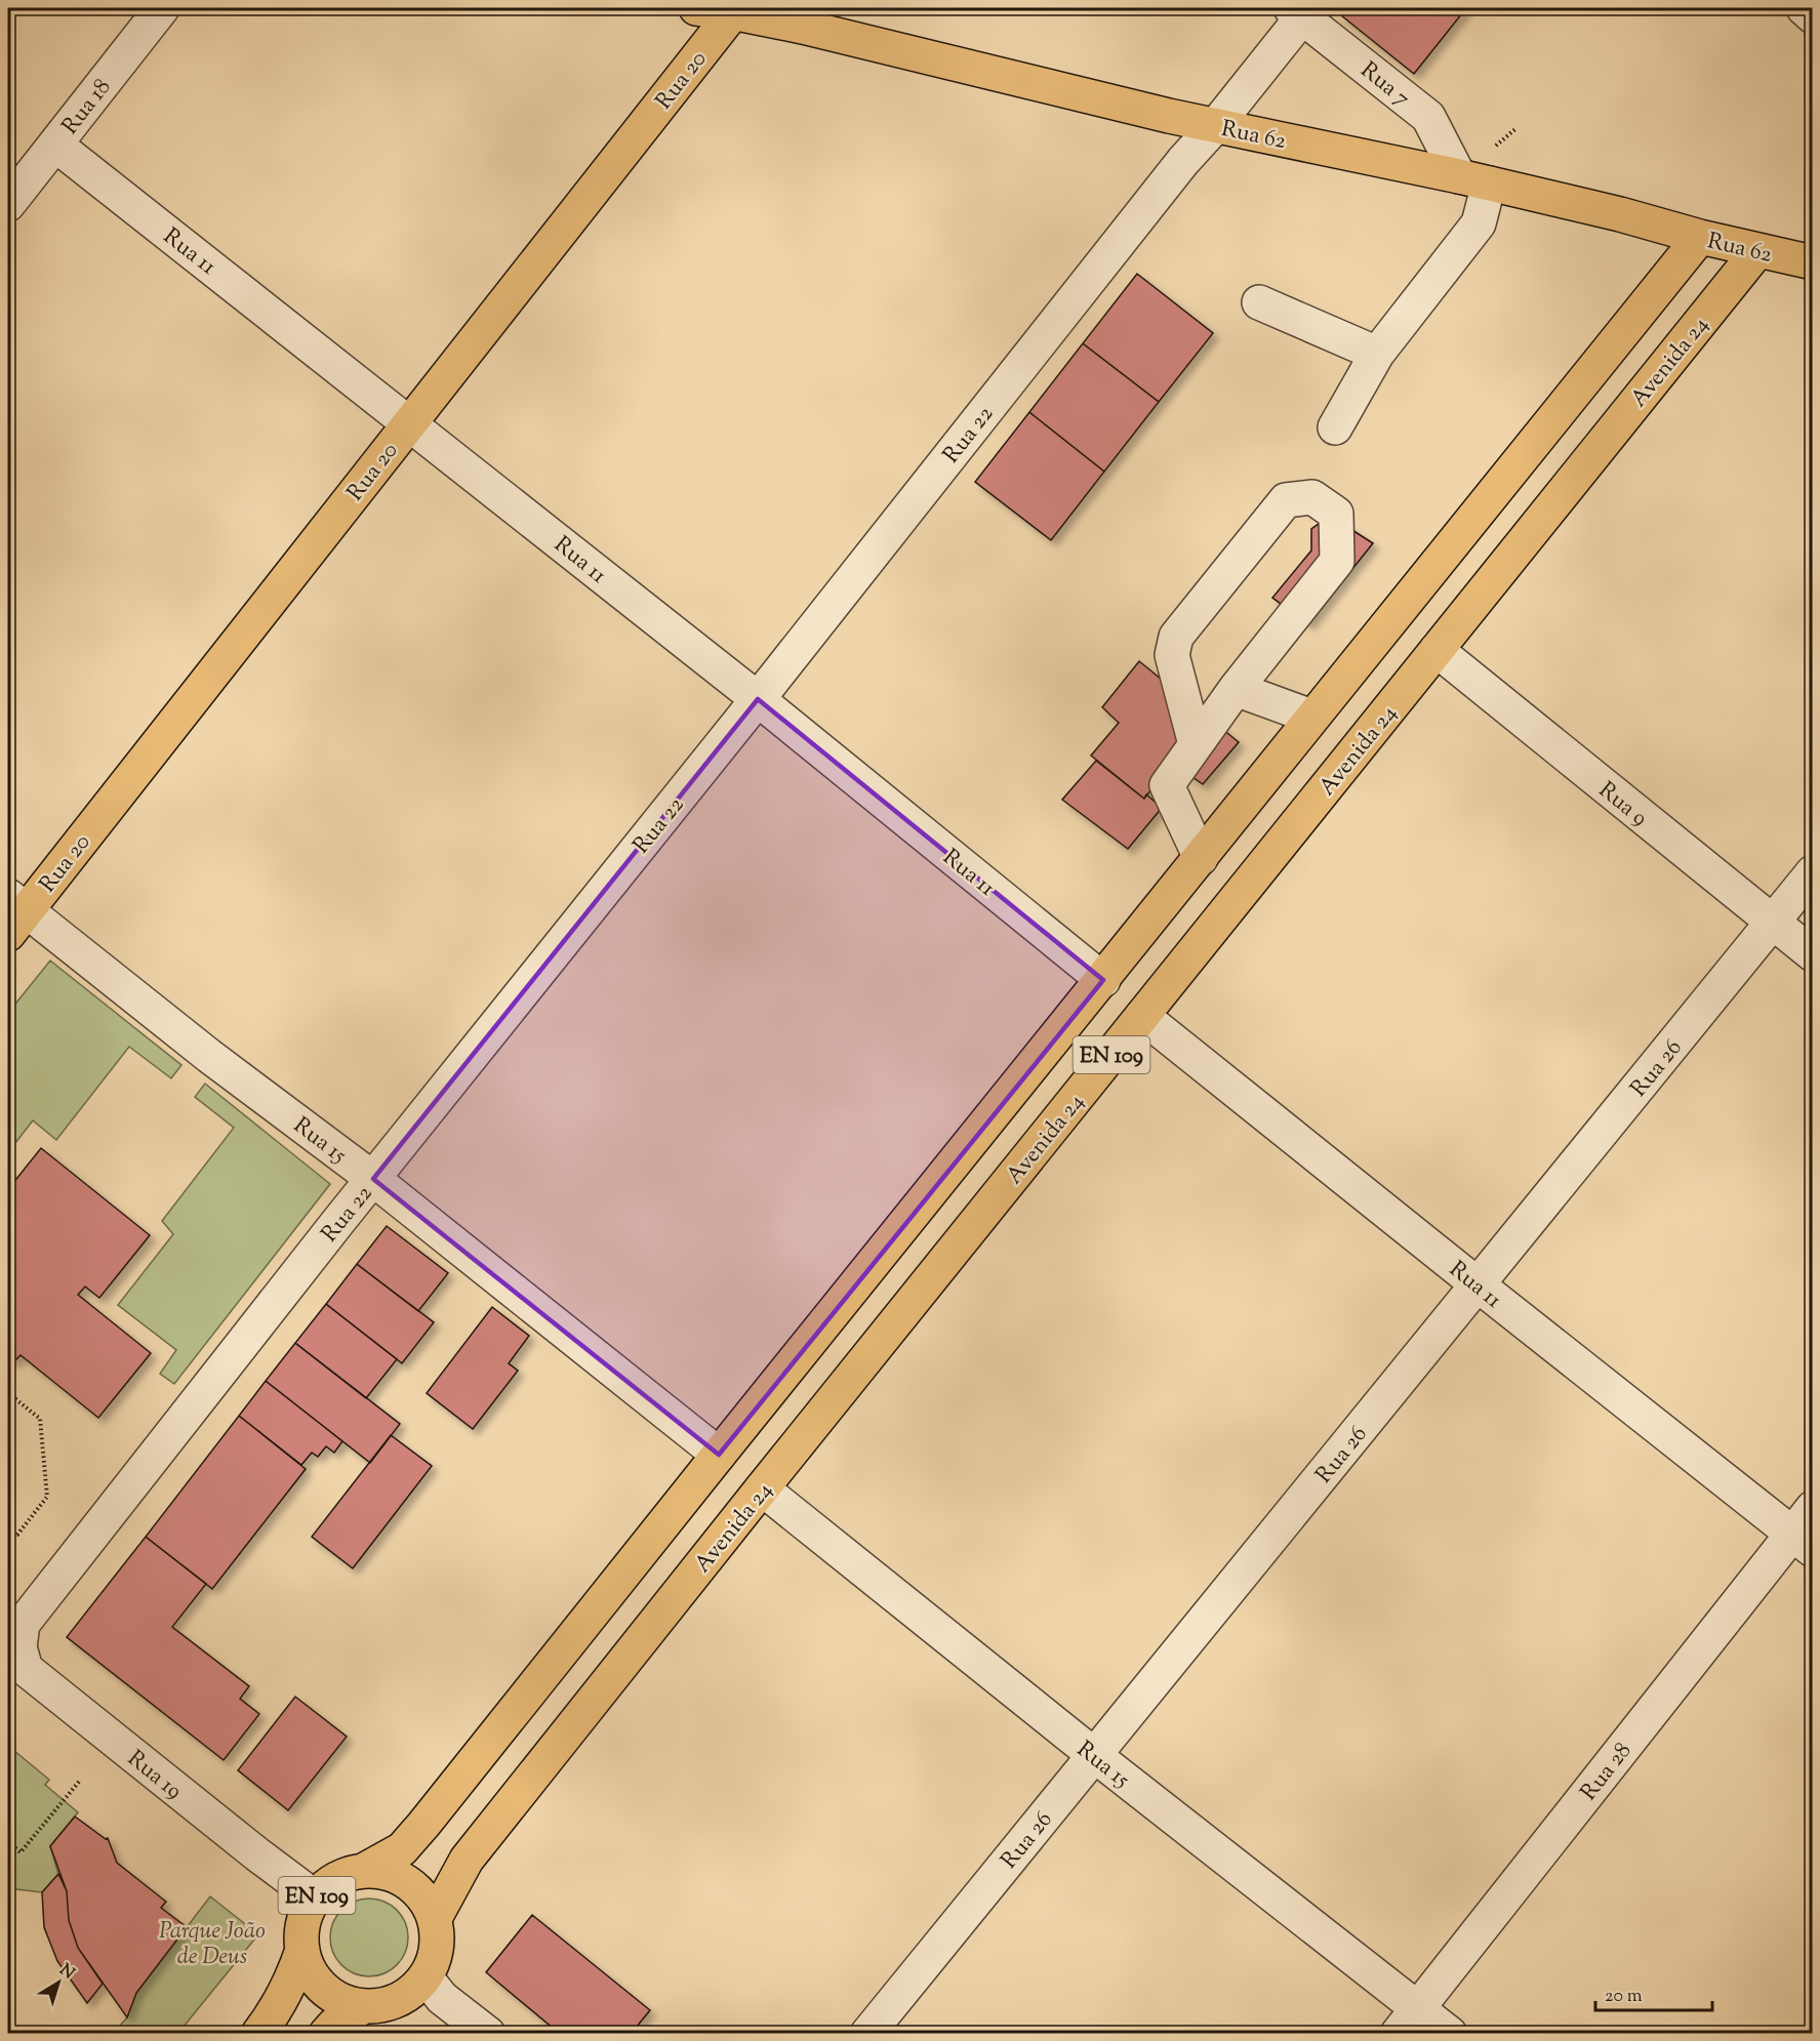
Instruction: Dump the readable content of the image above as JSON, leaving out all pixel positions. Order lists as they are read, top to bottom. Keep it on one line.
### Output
{"streets":{"main road":["Rua 20","Rua 62","Avenida 24","EN 109"],"street":["Rua 7","Rua 18","Rua 11","Rua 22","Rua 9","Rua 26","Rua 15","Rua 28","Rua 19"]},"crossings":[["Rua 20","Rua 62"],["Rua 20","Rua 11"],["Rua 20","Rua 15"],["Rua 7","Rua 62"],["Rua 7","Rua 22"],["Rua 18","Rua 11"],["Rua 62","Avenida 24"],["Rua 62","Rua 22"],["Rua 62","EN 109"],["Rua 11","Avenida 24"],["Rua 11","Rua 22"],["Rua 11","EN 109"],["Rua 11","Rua 26"],["Rua 11","Rua 28"],["Avenida 24","Rua 9"],["Avenida 24","EN 109"],["Avenida 24","Rua 15"],["Avenida 24","Rua 19"],["Rua 22","Rua 15"],["Rua 22","Rua 19"],["Rua 9","Rua 26"],["EN 109","Rua 15"],["EN 109","Rua 19"],["Rua 26","Rua 15"],["Rua 15","Rua 28"]],"parks":["Parque João de Deus"],"scale_bar":"20 m","north":"top right"}
